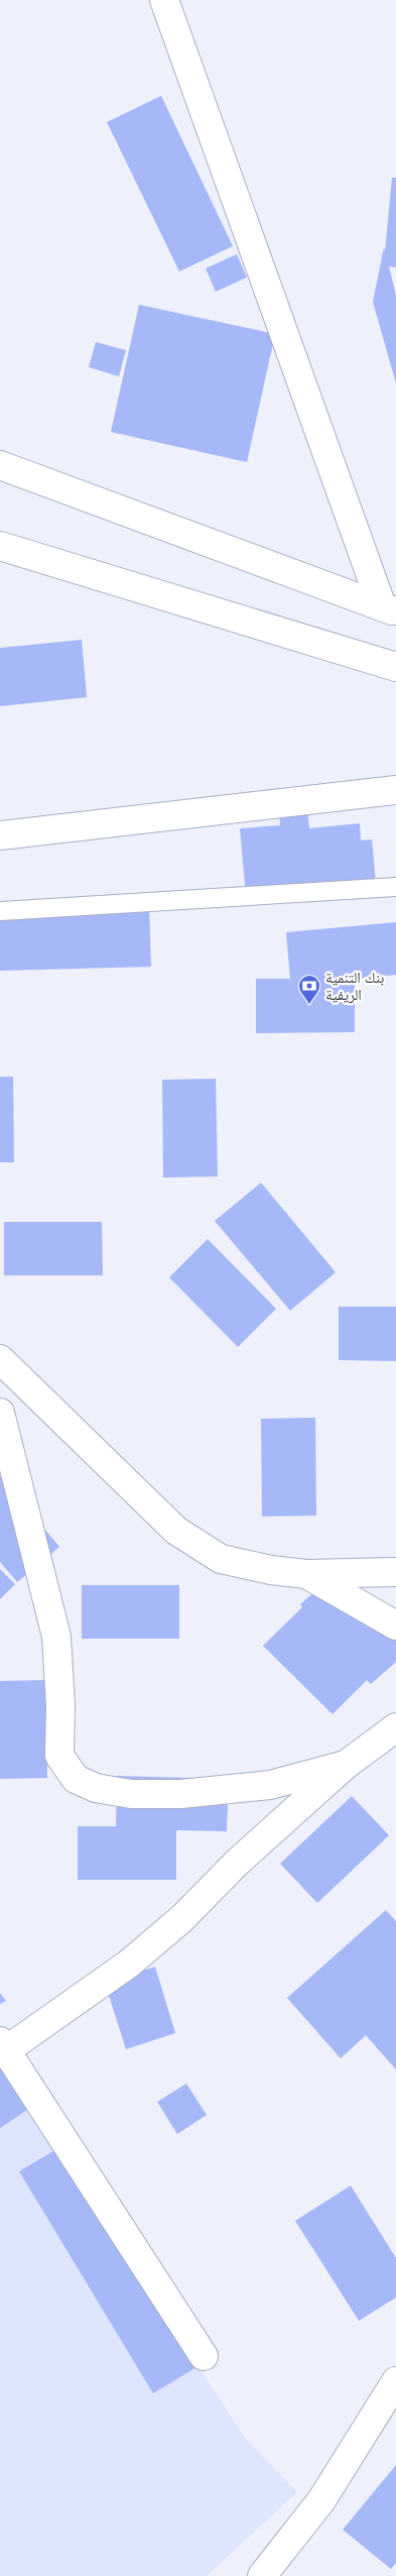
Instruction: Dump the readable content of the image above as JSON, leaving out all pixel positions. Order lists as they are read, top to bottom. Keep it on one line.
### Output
{"places":{"bank":["بنك التنمية الريفية"]}}
